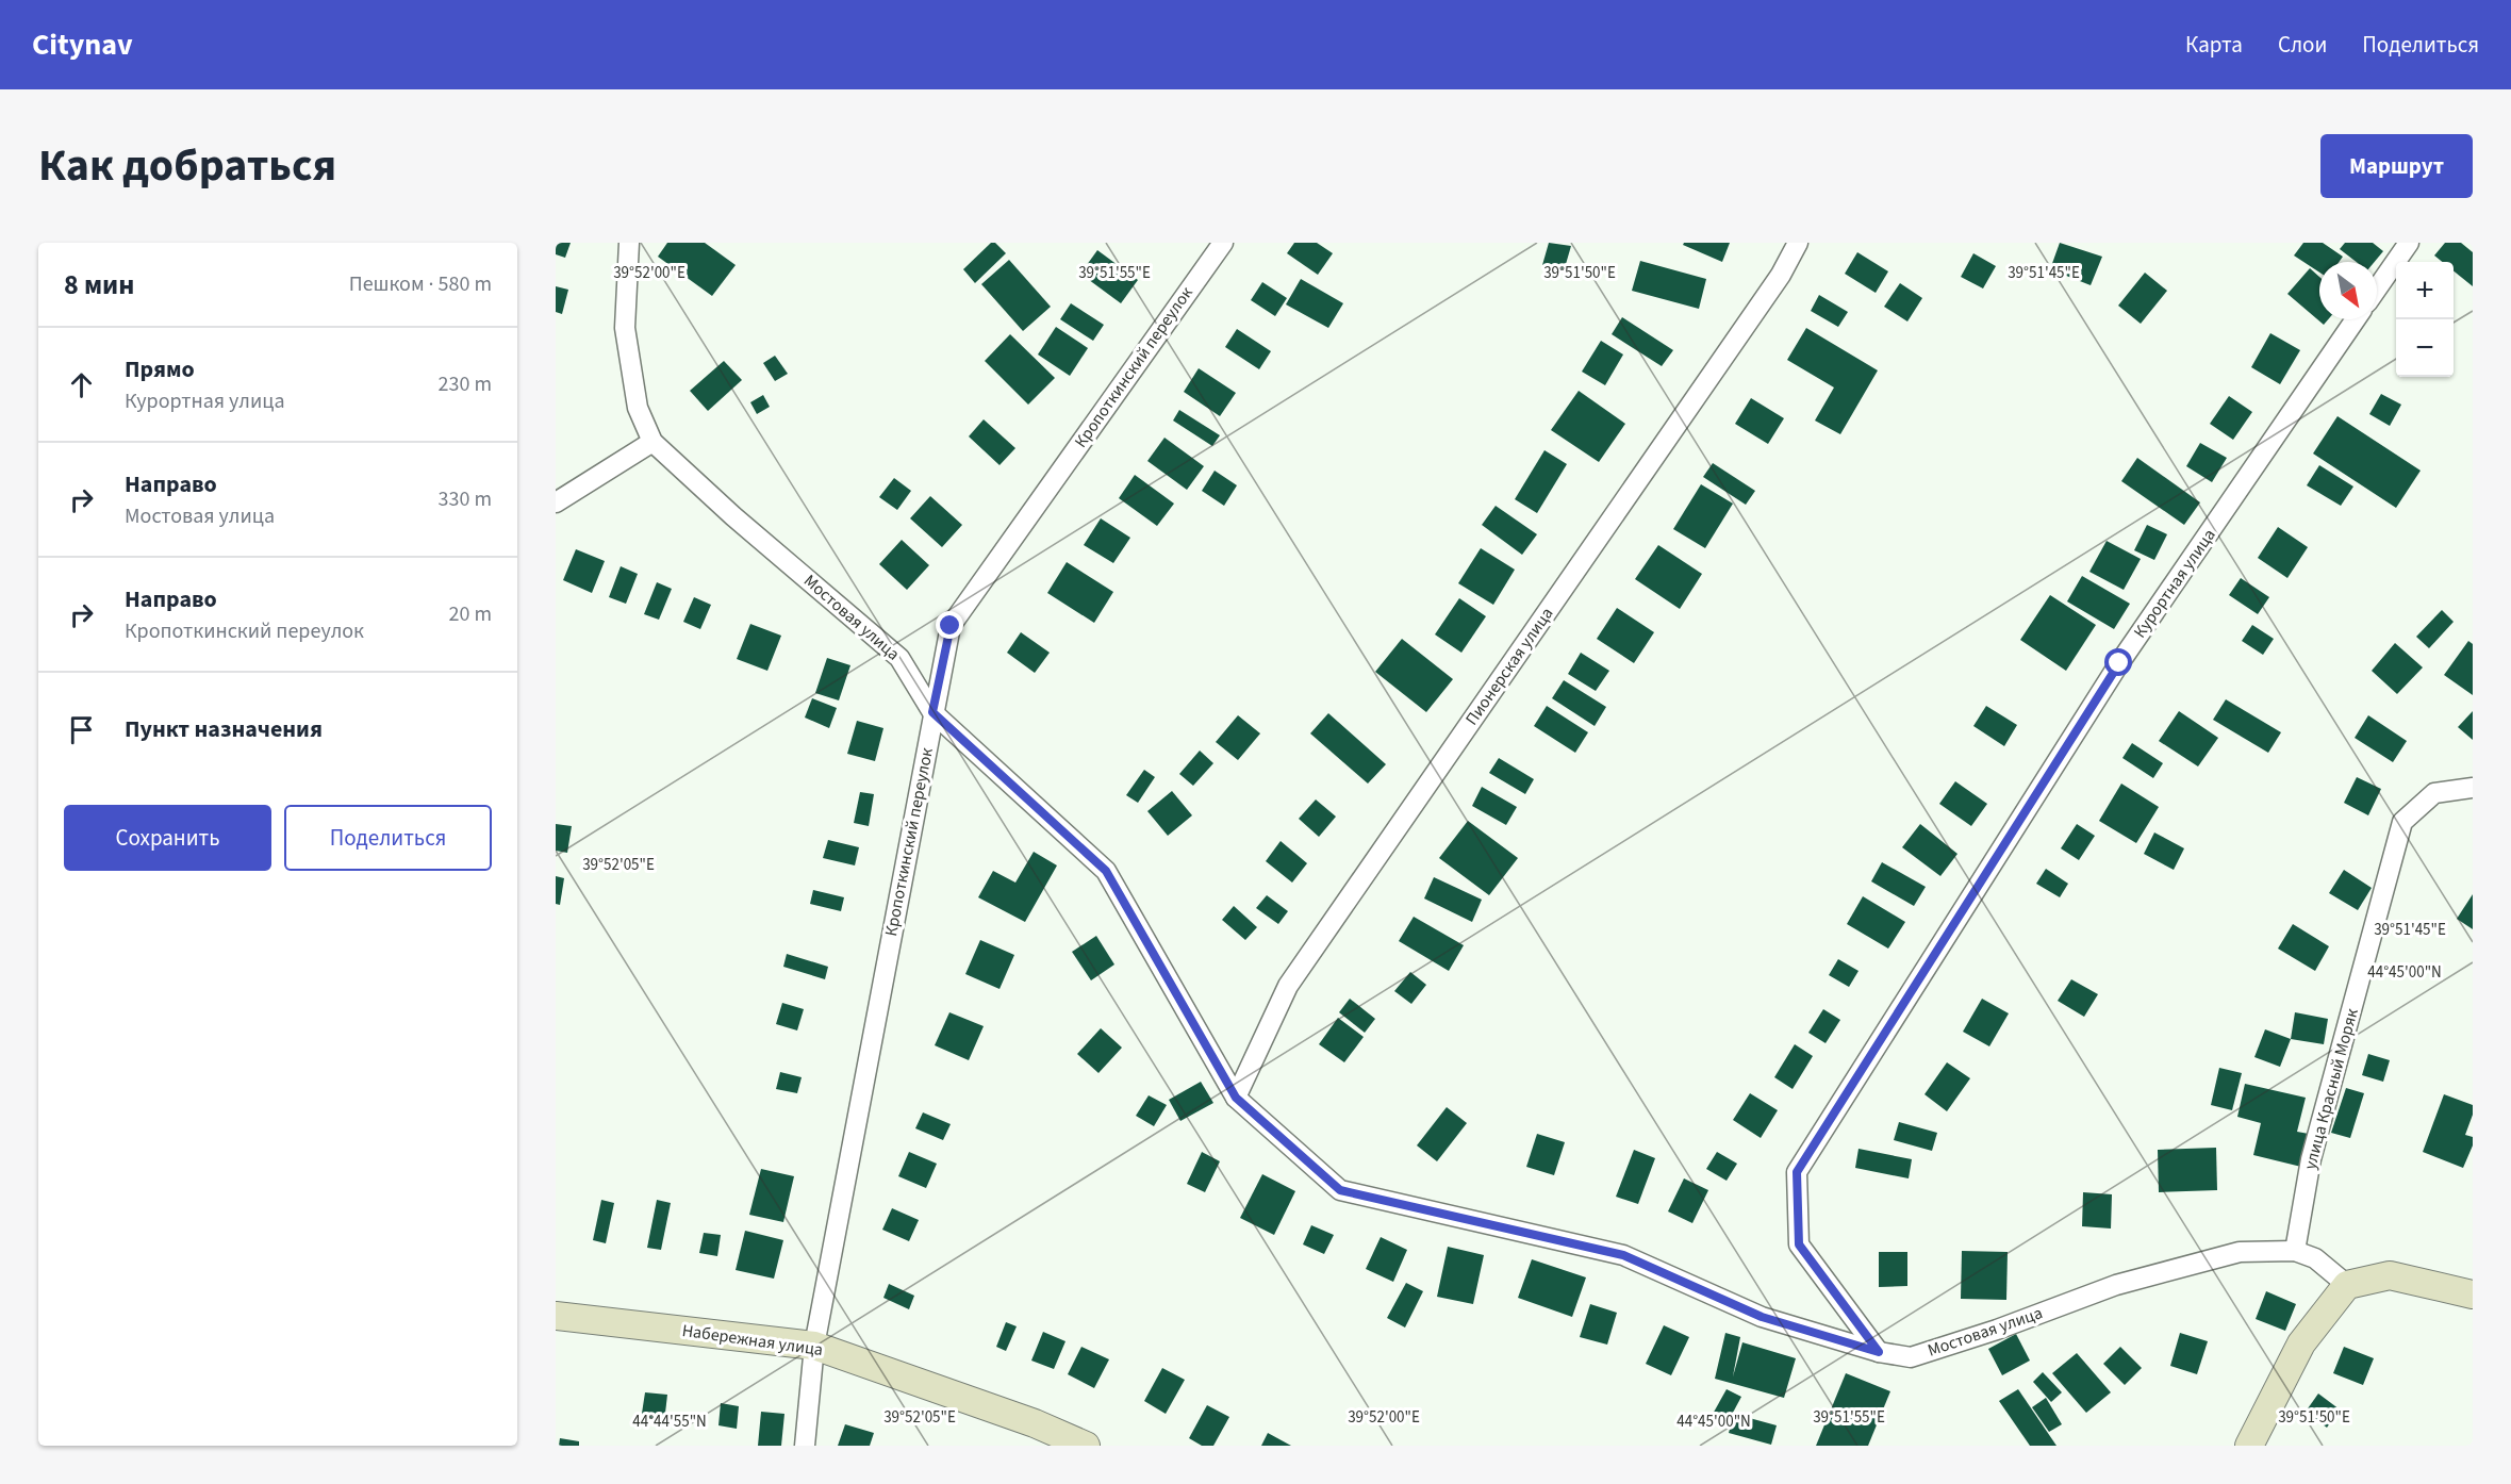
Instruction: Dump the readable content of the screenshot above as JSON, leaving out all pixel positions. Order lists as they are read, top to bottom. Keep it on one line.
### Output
{"streets":{"street":["Кропоткинский переулок","Курортная улица","Мостовая улица","Пионерская улица","улица Красный Моряк","Набережная улица"]},"crossings":[["Кропоткинский переулок","Мостовая улица"],["Кропоткинский переулок","Набережная улица"],["Курортная улица","Мостовая улица"],["Мостовая улица","Пионерская улица"],["Мостовая улица","улица Красный Моряк"]],"north":"bottom right","page":{"header":"Citynav","nav":["Карта","Слои","Поделиться"],"title":"Как добраться","buttons":["Маршрут",["Сохранить","Поделиться"]],"heading":["8 мин","Пешком · 580 m"],"map_buttons":["+","−"],"list":[["Прямо","Курортная улица","230 m"],["Направо","Мостовая улица","330 m"],["Направо","Кропоткинский переулок","20 m"],"Пункт назначения"]},"coordinates":["39°52'00\"E","39°51'55\"E","39°51'50\"E","39°51'45\"E","39°52'05\"E","44°45'00\"N","44°44'55\"N"]}
